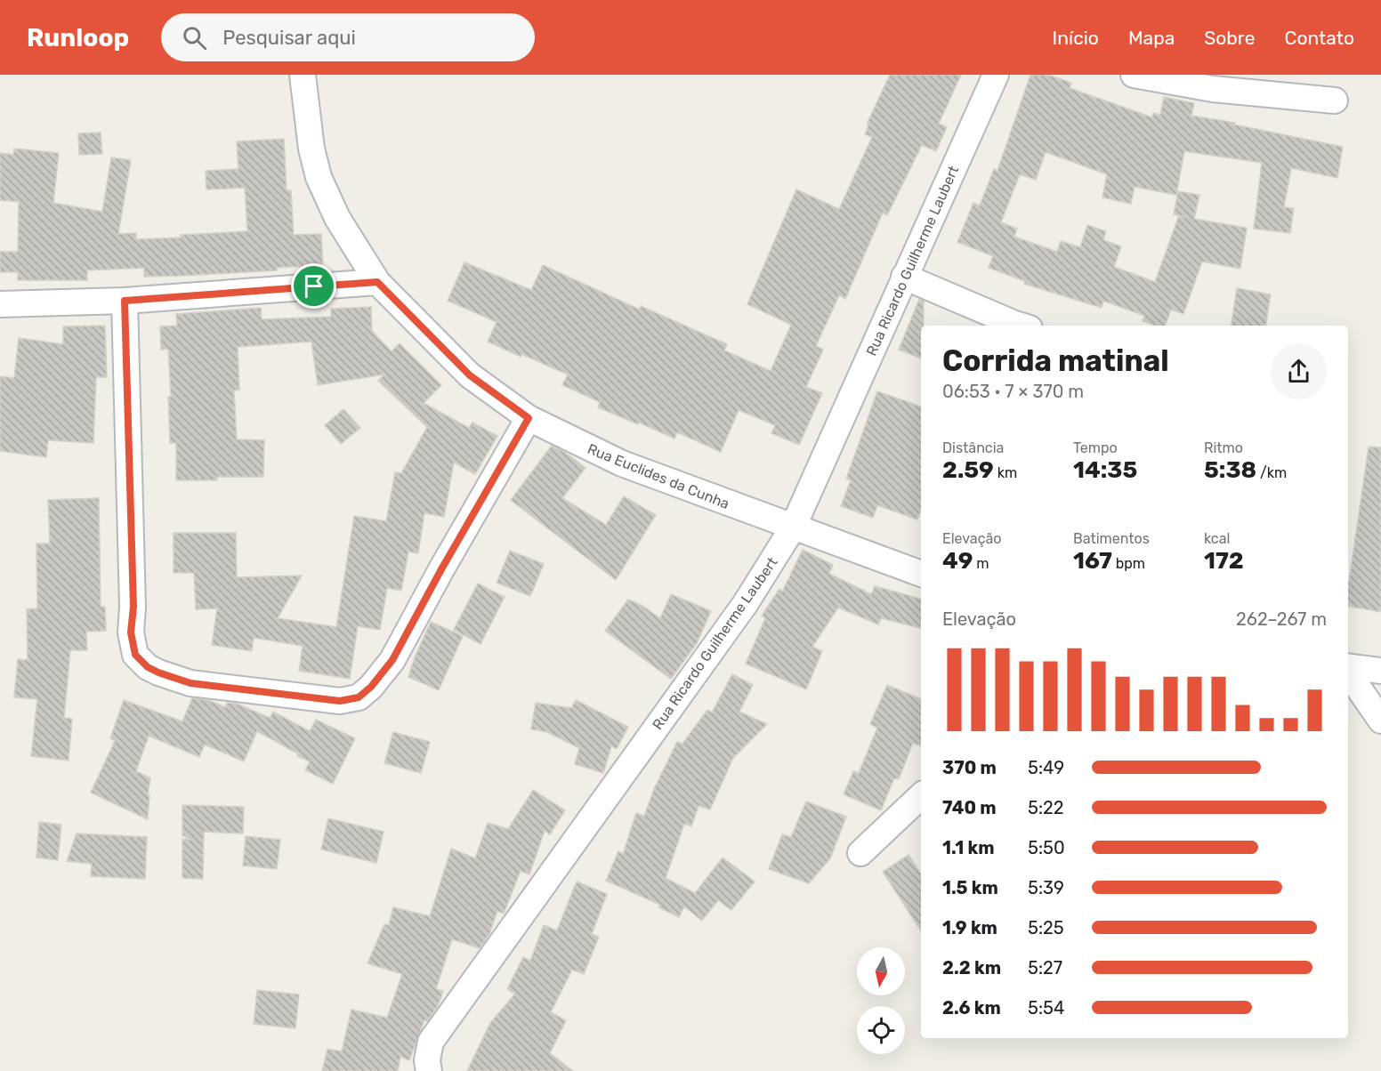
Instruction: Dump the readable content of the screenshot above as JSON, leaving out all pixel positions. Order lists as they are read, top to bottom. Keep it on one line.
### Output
{"streets":{"street":["Rua Ricardo Guilherme Laubert","Rua Euclides da Cunha"]},"crossings":[["Rua Ricardo Guilherme Laubert","Rua Euclides da Cunha"]],"north":"bottom","page":{"header":"Runloop","search":"Pesquisar aqui","nav":["Início","Mapa","Sobre","Contato"],"heading":["Corrida matinal","06:53 · 7 × 370 m"],"stats":[["Distância","2.59 km"],["Tempo","14:35"],["Ritmo","5:38 /km"],["Elevação","49 m"],["Batimentos","167 bpm"],["kcal","172"]],"chart":["Elevação","262–267 m"],"list":[{"name":"370 m","note":"5:49"},{"name":"740 m","note":"5:22"},{"name":"1.1 km","note":"5:50"},{"name":"1.5 km","note":"5:39"},{"name":"1.9 km","note":"5:25"},{"name":"2.2 km","note":"5:27"},{"name":"2.6 km","note":"5:54"}]}}
